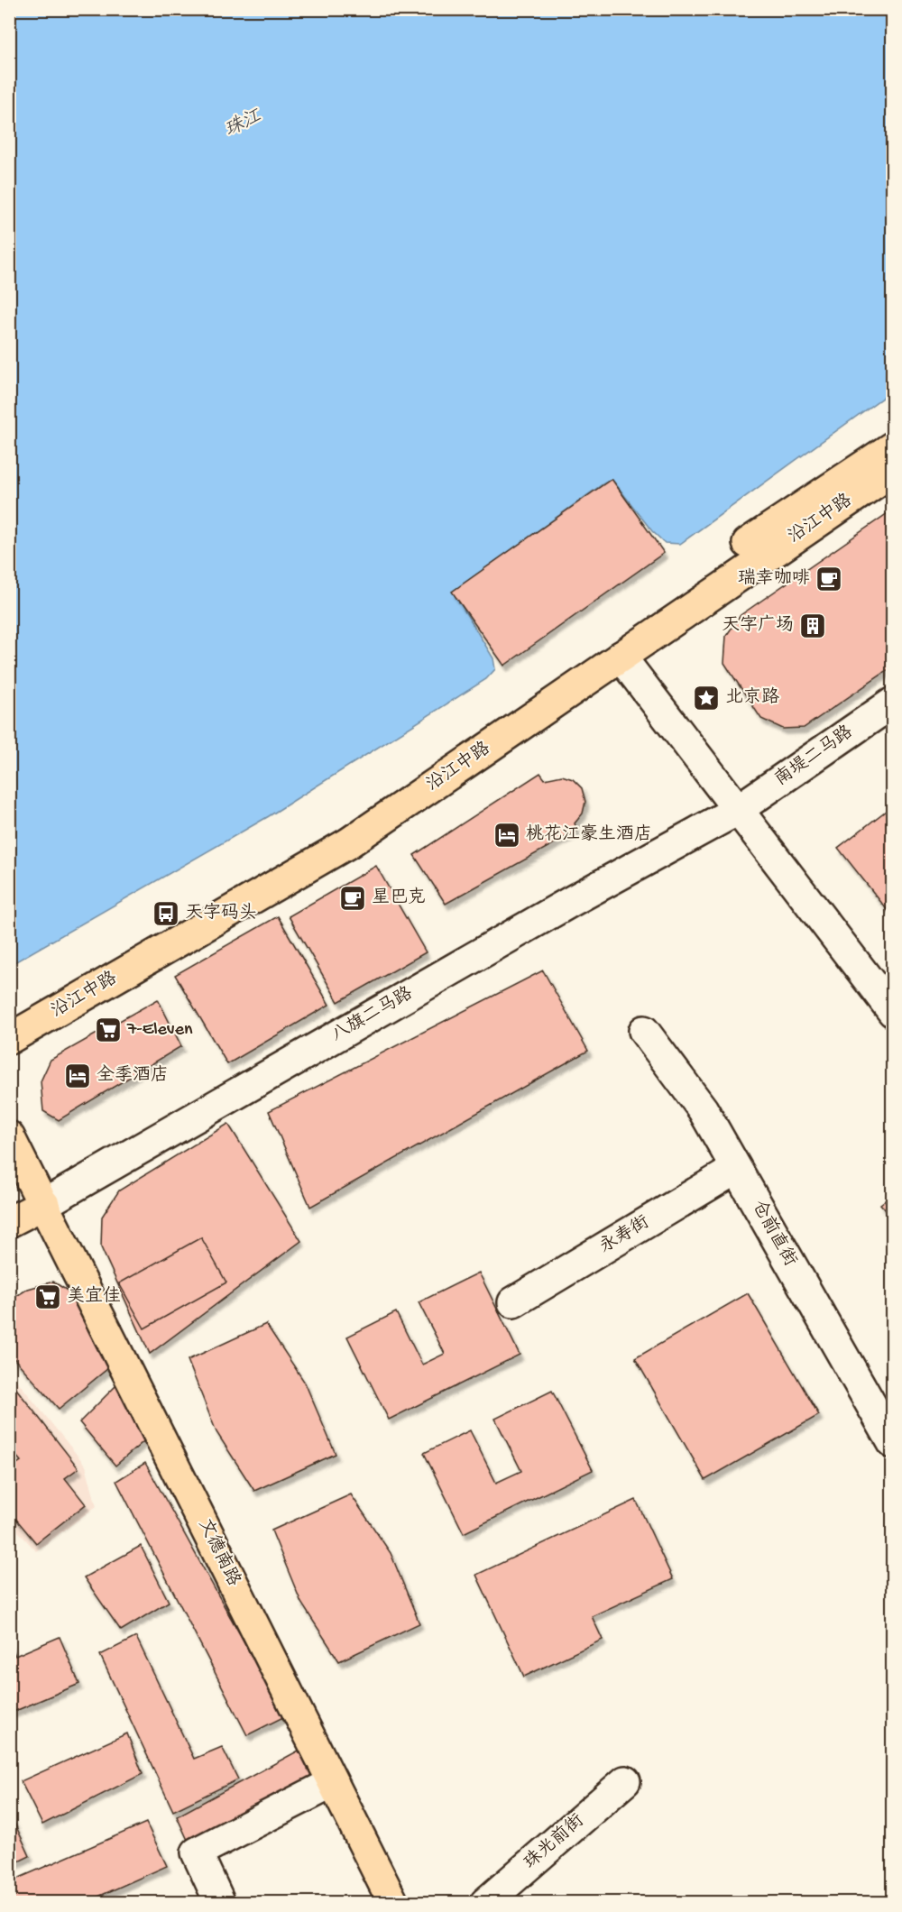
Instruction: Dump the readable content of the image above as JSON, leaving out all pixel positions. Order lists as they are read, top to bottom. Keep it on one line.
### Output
{"streets":{"main road":["沿江中路","八旗二马路","文德南路"],"street":["南堤二马路","仓前直街","永寿街","珠光前街"]},"crossings":[["南堤二马路","八旗二马路"],["八旗二马路","文德南路"],["仓前直街","永寿街"]],"water":["珠江"],"places":{"cafe":["瑞幸咖啡","星巴克"],"building":["天字广场"],"place":["北京路"],"hotel":["桃花江豪生酒店","全季酒店"],"bus stop":["天字码头"],"supermarket":["7-Eleven","美宜佳"]}}
